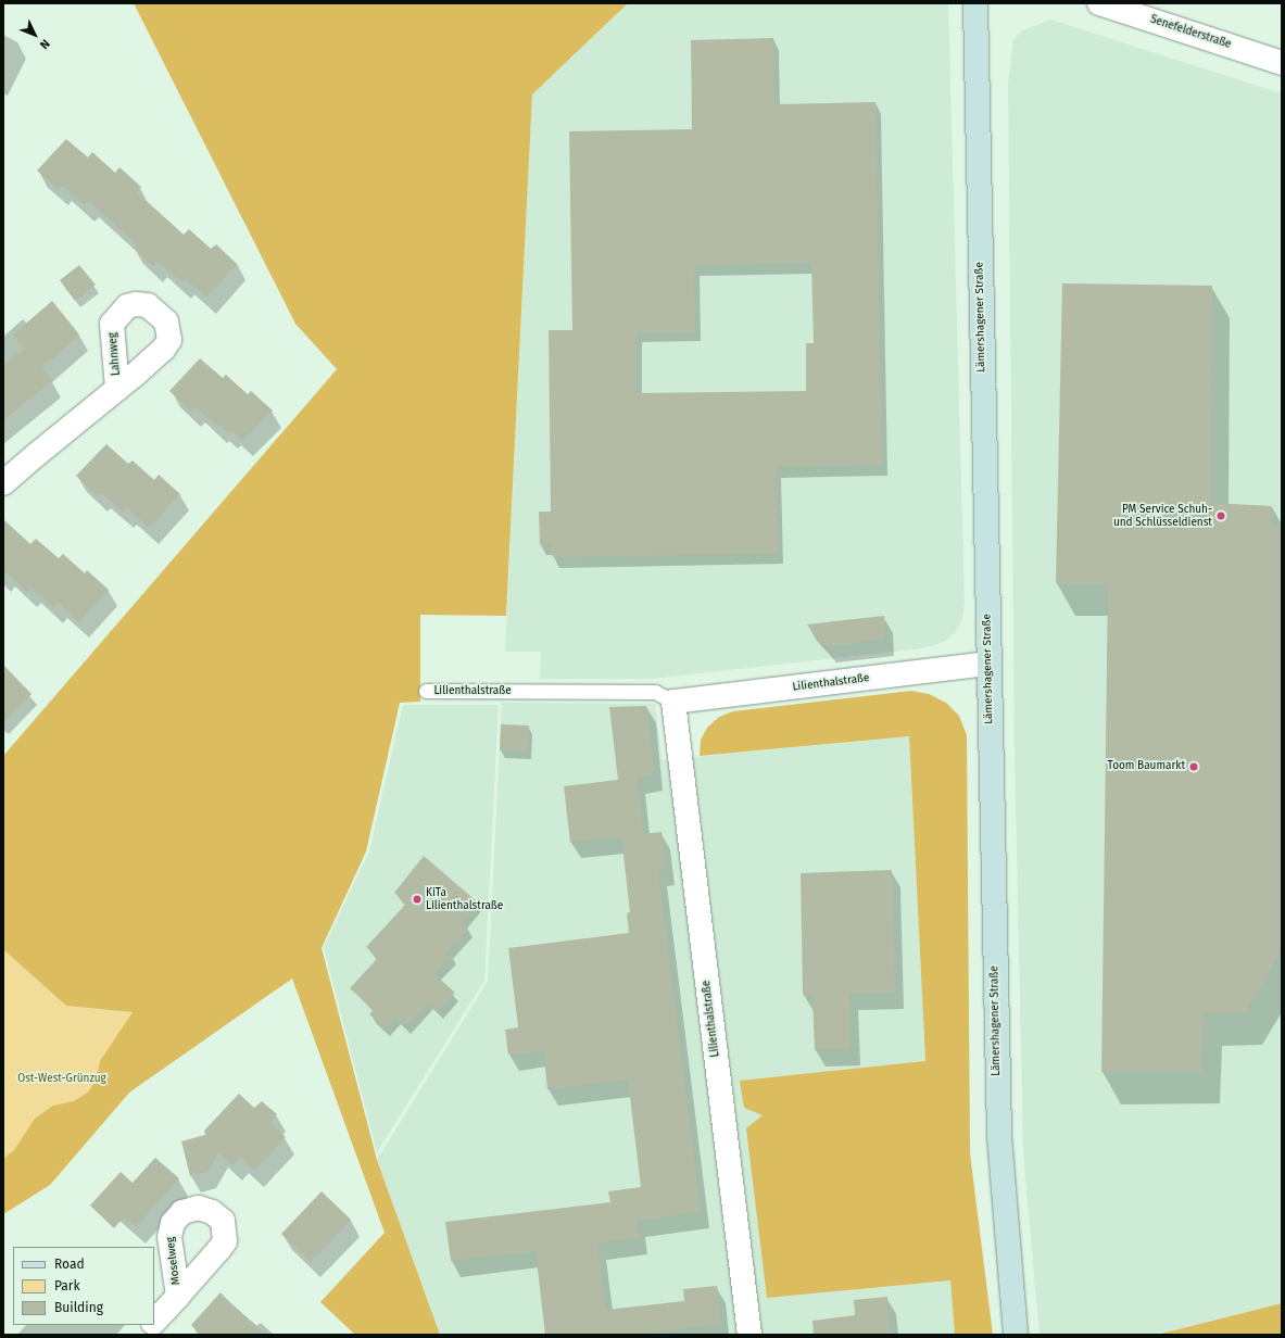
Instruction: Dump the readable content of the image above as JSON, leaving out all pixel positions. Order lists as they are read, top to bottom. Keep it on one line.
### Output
{"streets":{"main road":["Lämershagener Straße"],"street":["Senefelderstraße","Lahnweg","Lilienthalstraße","Moselweg"]},"crossings":[["Lämershagener Straße","Lilienthalstraße"]],"parks":["Ost-West-Grünzug"],"places":["PM Service Schuh- und Schlüsseldienst","Toom Baumarkt","KiTa Lilienthalstraße"],"legend":["Road","Park","Building"],"north":"bottom right"}
